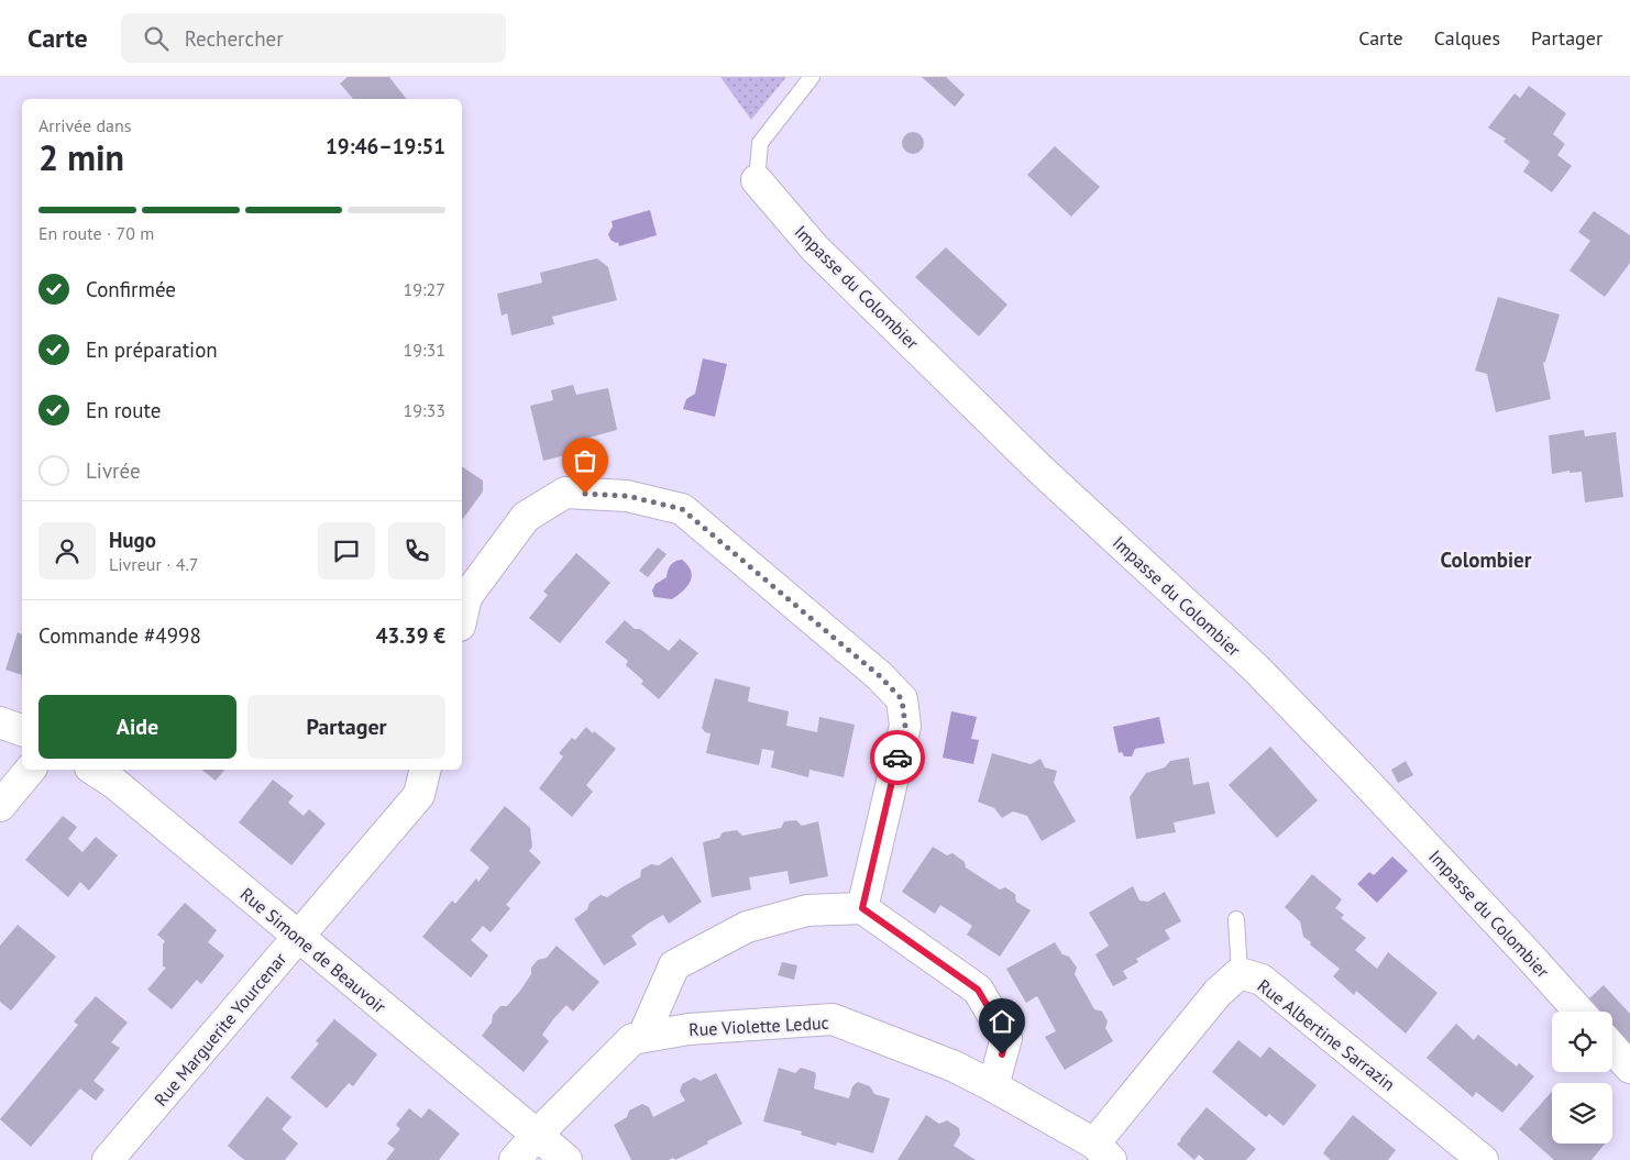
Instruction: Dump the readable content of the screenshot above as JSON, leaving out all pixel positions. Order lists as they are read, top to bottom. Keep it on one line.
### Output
{"streets":{"street":["Impasse du Colombier","Rue Simone de Beauvoir","Rue Violette Leduc","Rue Marguerite Yourcenar","Rue Albertine Sarrazin"]},"crossings":[["Rue Simone de Beauvoir","Rue Violette Leduc"],["Rue Simone de Beauvoir","Rue Marguerite Yourcenar"],["Rue Violette Leduc","Rue Albertine Sarrazin"]],"districts":["Colombier"],"page":{"header":"Carte","search":"Rechercher","nav":["Carte","Calques","Partager"],"heading":["2 min","Arrivée dans","19:46–19:51"],"panel":["Hugo","Livreur · 4.7","Commande #4998","43.39 €"],"bar":"En route · 70 m","list":[["Confirmée","19:27"],["En préparation","19:31"],["En route","19:33"],"Livrée"],"buttons":["Aide","Partager"]}}
